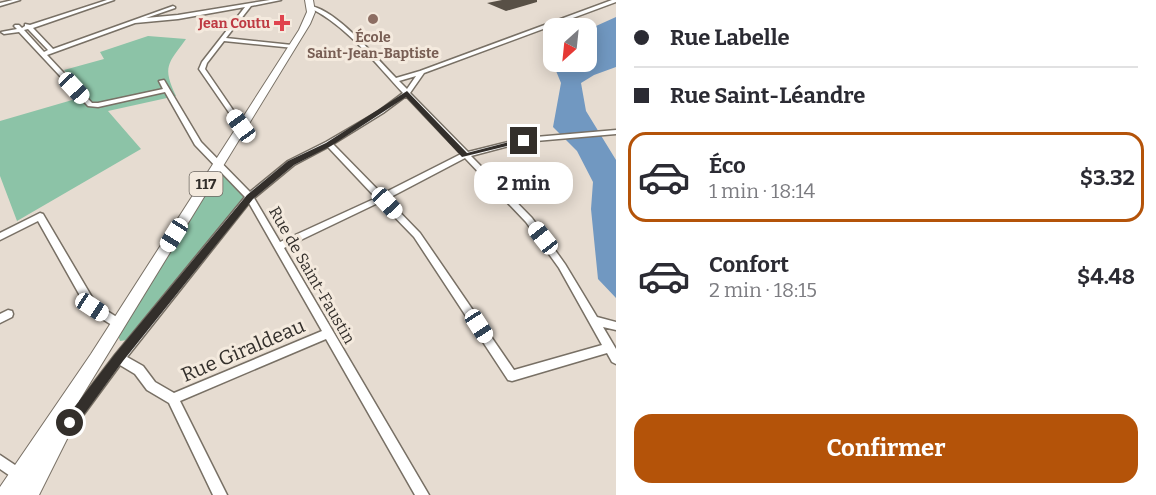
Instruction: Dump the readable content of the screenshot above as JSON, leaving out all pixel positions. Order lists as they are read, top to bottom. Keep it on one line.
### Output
{"streets":{"main road":["117"],"street":["Rue de Saint-Faustin","Rue Giraldeau"]},"crossings":[["117","Rue de Saint-Faustin"],["Rue de Saint-Faustin","Rue Giraldeau"]],"places":{"other":["École Saint-Jean-Baptiste"],"health":["Jean Coutu"]},"north":"bottom left","page":{"banner":["Rue Labelle","Rue Saint-Léandre"],"list":[{"name":"Éco","note":"1 min · 18:14","value":"$3.32"},{"name":"Confort","note":"2 min · 18:15","value":"$4.48"}],"bubble":"2 min","buttons":"Confirmer"}}
